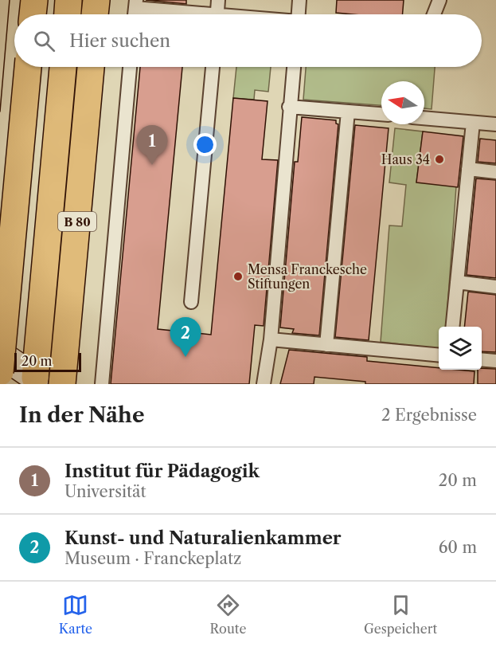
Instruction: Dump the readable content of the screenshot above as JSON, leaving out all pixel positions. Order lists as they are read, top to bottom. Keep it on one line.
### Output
{"streets":{"main road":["B 80"]},"places":["Haus 34","Mensa Franckesche Stiftungen"],"scale_bar":"20 m","north":"left","page":{"search":"Hier suchen","pins":["1","2"],"scale":"20 m","heading":["In der Nähe","2 Ergebnisse"],"list":[{"mark":"1","name":"Institut für Pädagogik","note":"Universität","value":"20 m"},{"mark":"2","name":"Kunst- und Naturalienkammer","note":"Museum · Franckeplatz","value":"60 m"}],"nav":["Karte","Route","Gespeichert"]}}
